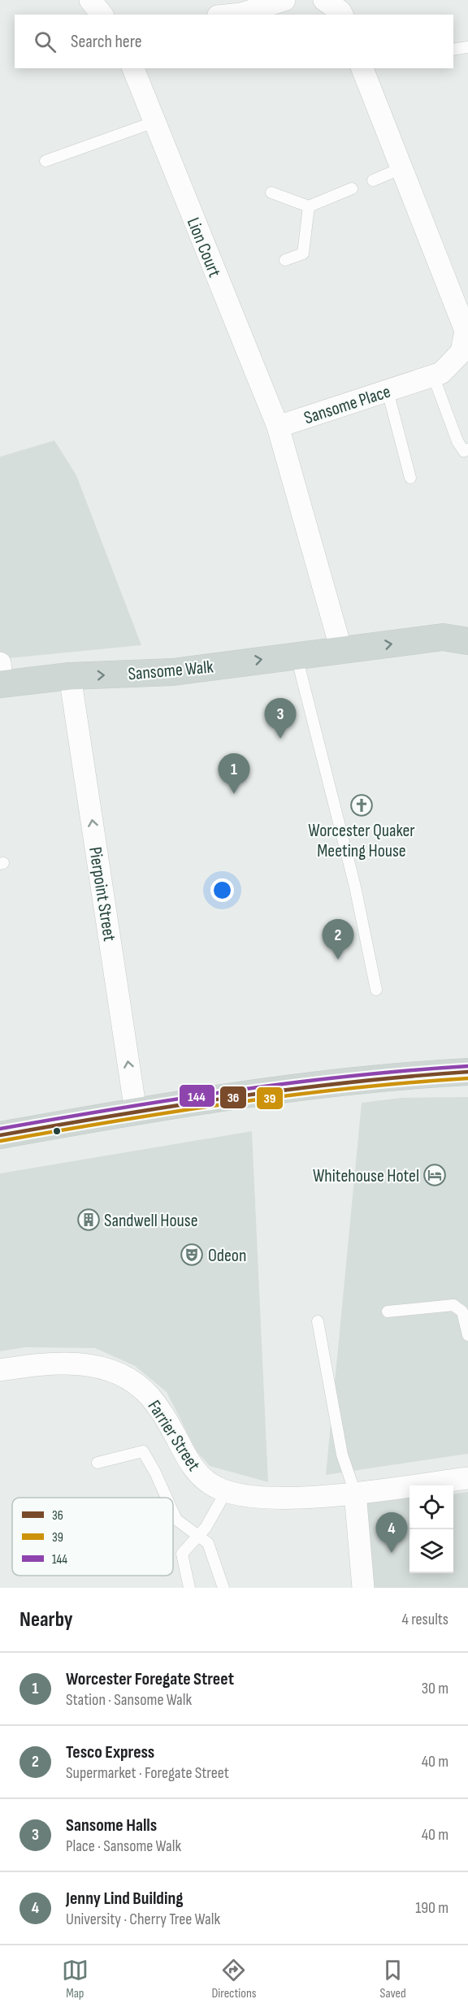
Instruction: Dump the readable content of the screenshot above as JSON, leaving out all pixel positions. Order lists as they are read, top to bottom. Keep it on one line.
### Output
{"streets":{"main road":["Sansome Walk"],"street":["Lion Court","Sansome Place","Pierpoint Street","Farrier Street"]},"crossings":[["Lion Court","Sansome Place"],["Sansome Walk","Pierpoint Street"]],"one_way":["Sansome Walk","Pierpoint Street"],"places":{"church":["Worcester Quaker Meeting House"],"hotel":["Whitehouse Hotel"],"building":["Sandwell House"],"theatre":["Odeon"]},"lines":["transit line 144","transit line 36","transit line 39"],"legend":["36","39","144"],"page":{"search":"Search here","pins":["3","1","2","4"],"heading":["Nearby","4 results"],"list":[{"mark":"1","name":"Worcester Foregate Street","note":"Station · Sansome Walk","value":"30 m"},{"mark":"2","name":"Tesco Express","note":"Supermarket · Foregate Street","value":"40 m"},{"mark":"3","name":"Sansome Halls","note":"Place · Sansome Walk","value":"40 m"},{"mark":"4","name":"Jenny Lind Building","note":"University · Cherry Tree Walk","value":"190 m"}],"nav":["Map","Directions","Saved"]}}
